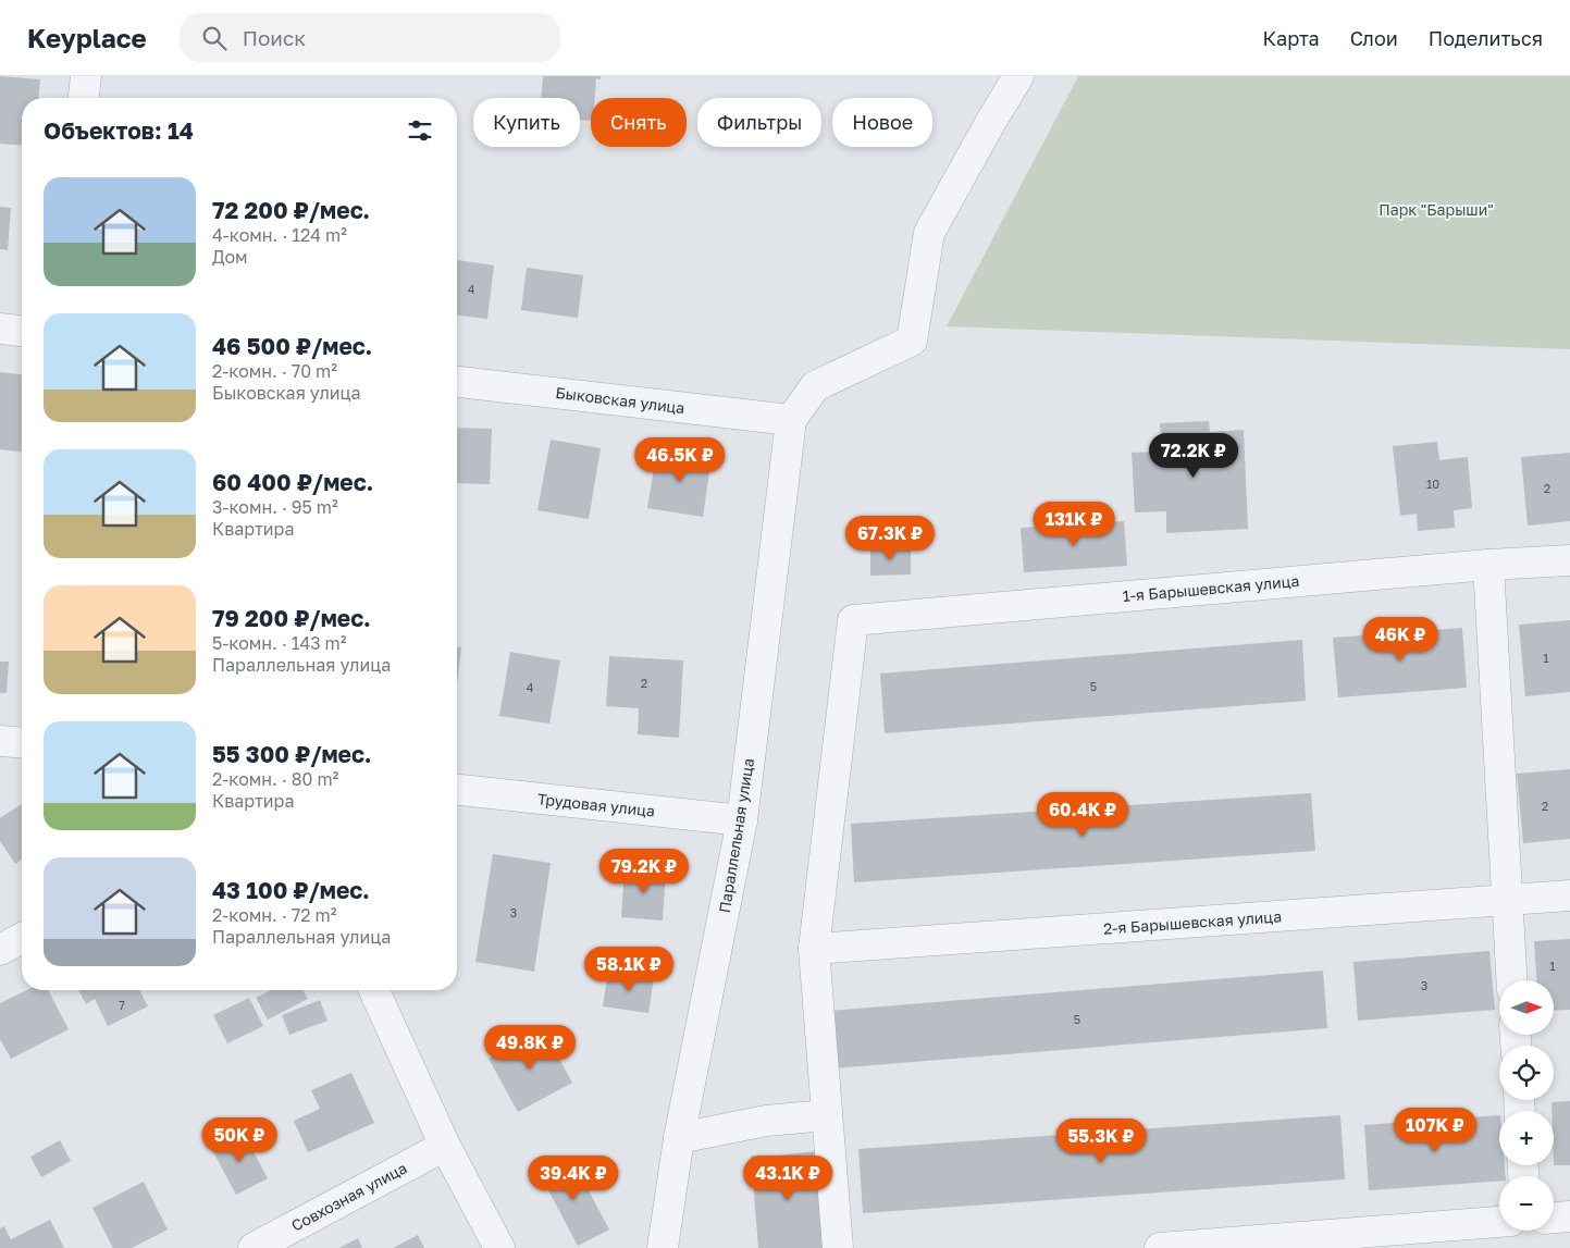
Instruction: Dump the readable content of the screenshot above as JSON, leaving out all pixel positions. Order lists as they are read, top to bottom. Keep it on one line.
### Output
{"streets":{"street":["Быковская улица","1-я Барышевская улица","Трудовая улица","Параллельная улица","2-я Барышевская улица","Совхозная улица"]},"crossings":[["Быковская улица","Параллельная улица"],["1-я Барышевская улица","2-я Барышевская улица"],["Трудовая улица","Параллельная улица"]],"parks":["Парк \"Барыши\""],"house_numbers":["4","10","2","1","2","5","4","2","3","1","3","7","5"],"north":"right","page":{"header":"Keyplace","search":"Поиск","nav":["Карта","Слои","Поделиться"],"chip":["Купить","Снять","Фильтры","Новое"],"heading":"Объектов: 14","list":[{"name":"72 200 ₽/мес.","note":"4-комн. · 124 m² · Дом"},{"name":"46 500 ₽/мес.","note":"2-комн. · 70 m² · Быковская улица"},{"name":"60 400 ₽/мес.","note":"3-комн. · 95 m² · Квартира"},{"name":"79 200 ₽/мес.","note":"5-комн. · 143 m² · Параллельная улица"},{"name":"55 300 ₽/мес.","note":"2-комн. · 80 m² · Квартира"},{"name":"43 100 ₽/мес.","note":"2-комн. · 72 m² · Параллельная улица"}],"price":["72.2K ₽","46.5K ₽","131K ₽","67.3K ₽","46K ₽","60.4K ₽","79.2K ₽","58.1K ₽","49.8K ₽","107K ₽","50K ₽","55.3K ₽","39.4K ₽","43.1K ₽"],"map_buttons":["+","−"]}}
